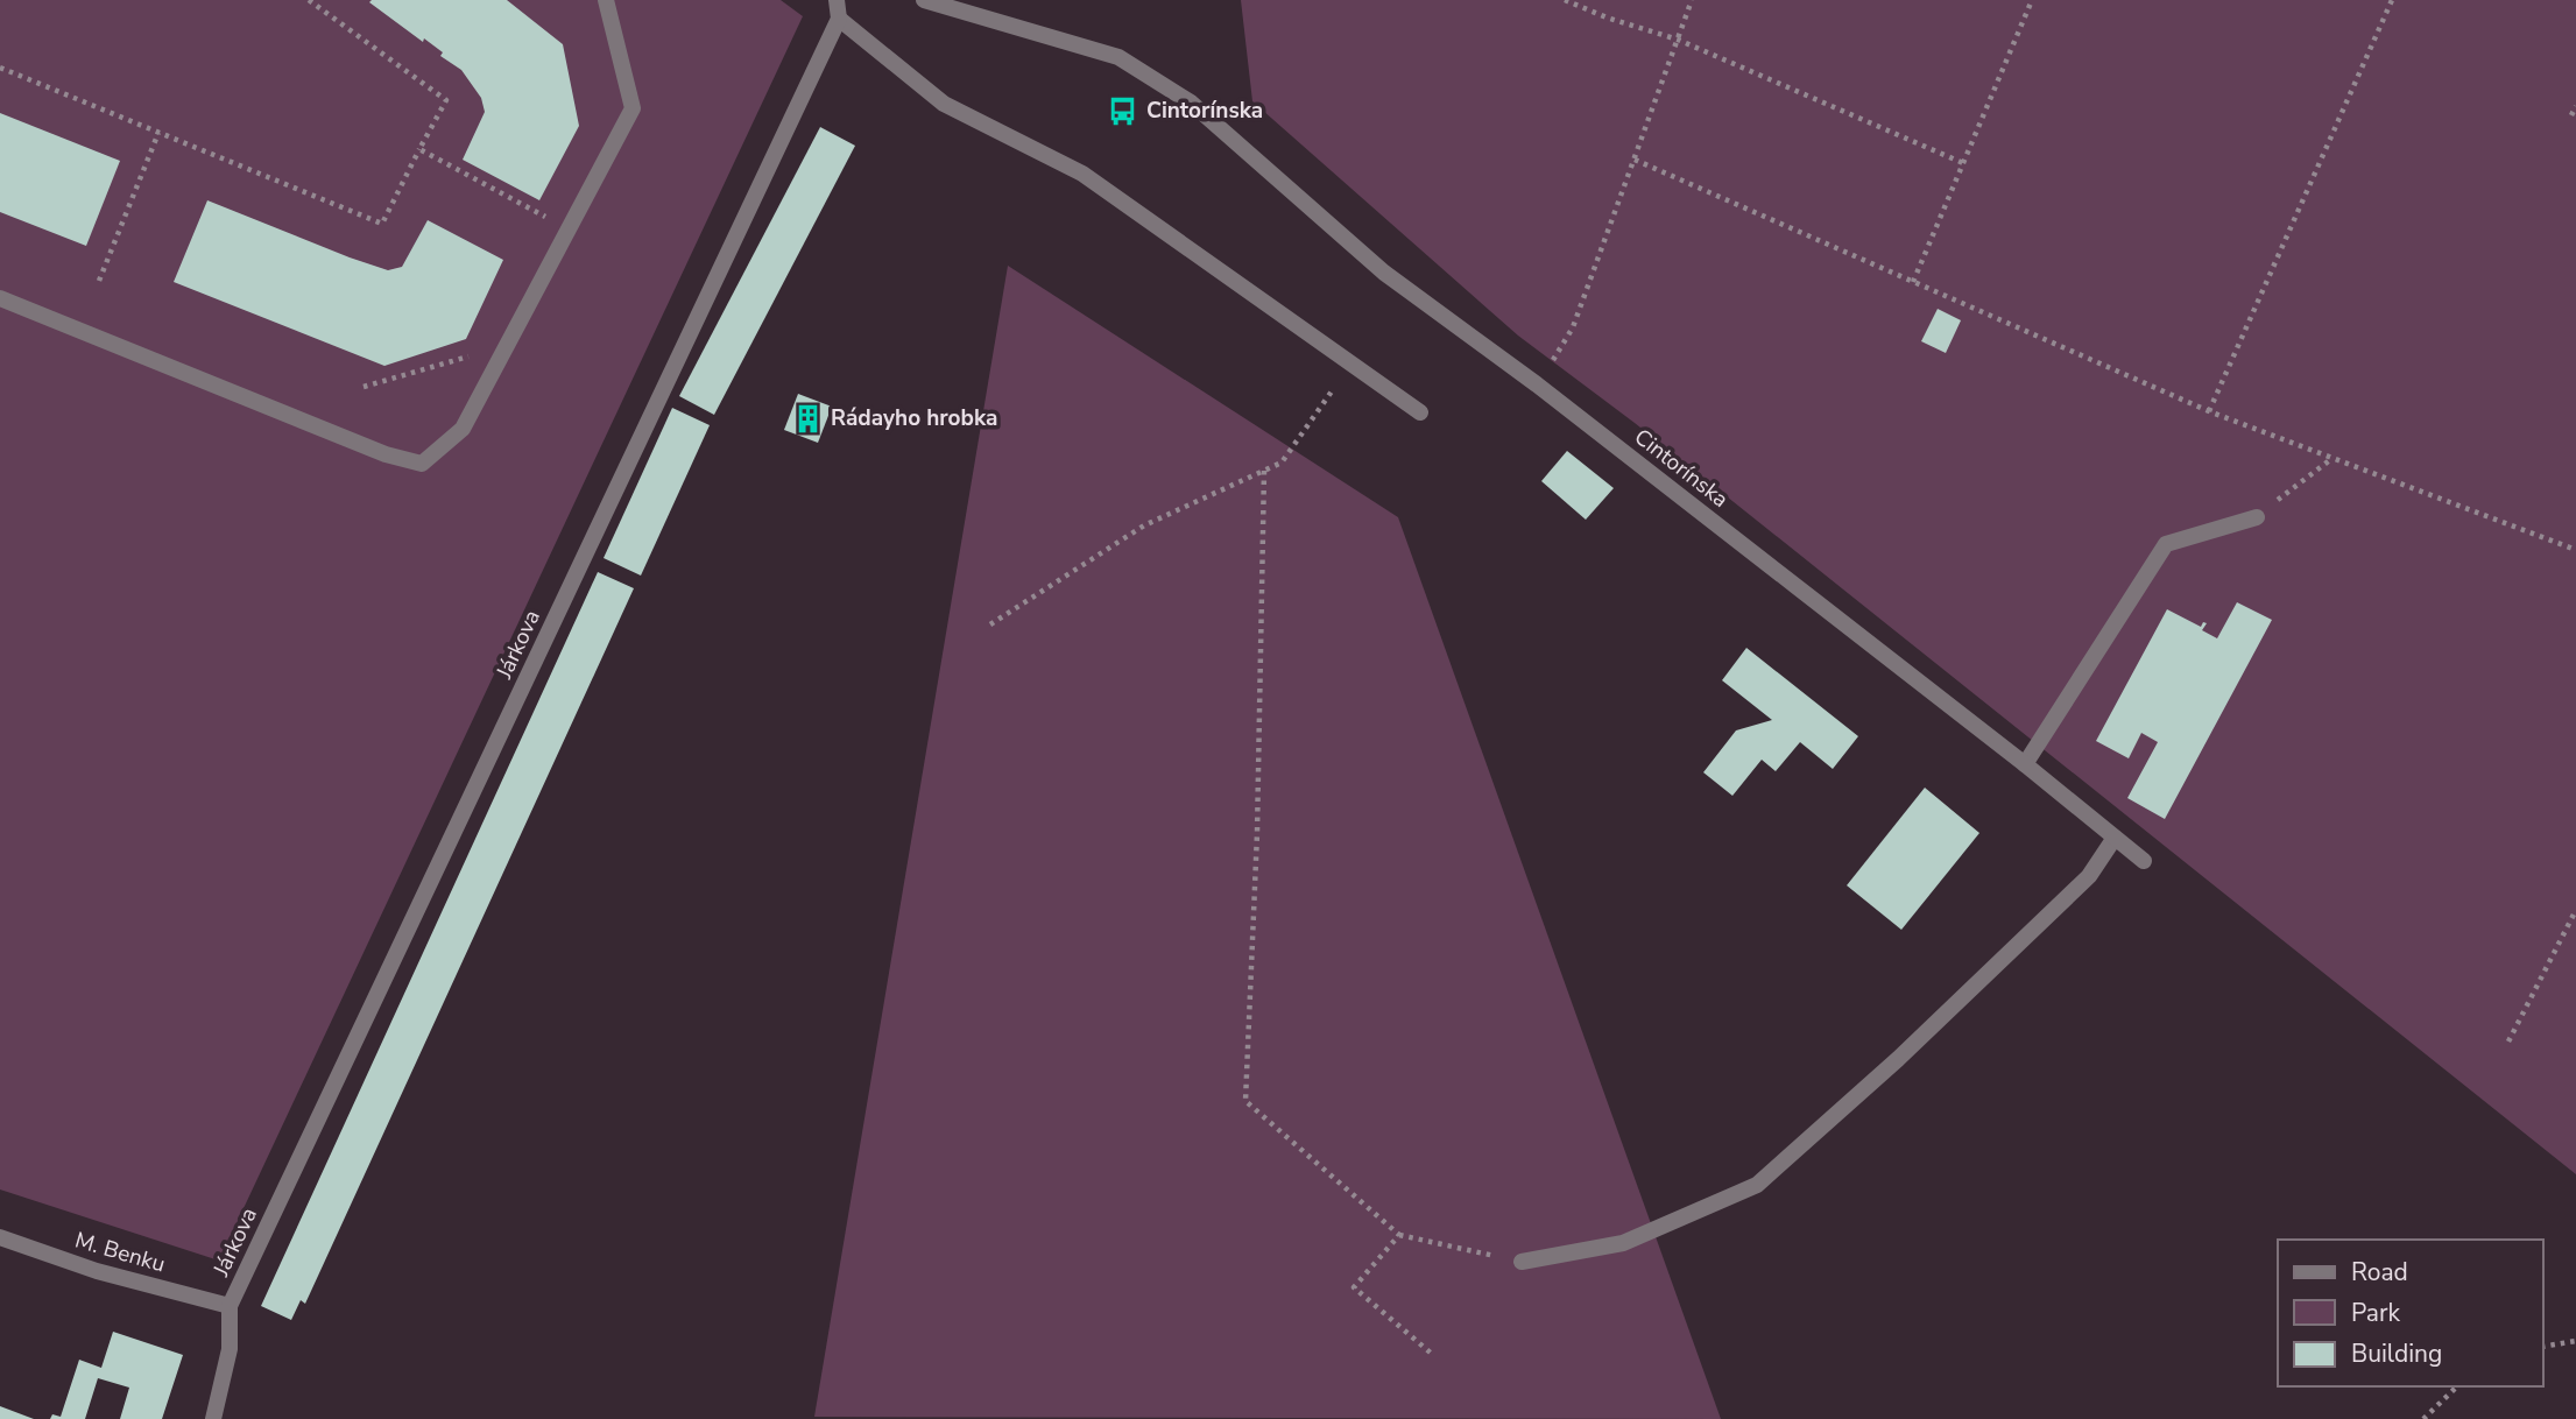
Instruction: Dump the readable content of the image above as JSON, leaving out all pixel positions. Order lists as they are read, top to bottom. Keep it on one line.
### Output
{"streets":{"street":["Cintorínska","Járkova","M. Benku"]},"crossings":[["Járkova","M. Benku"]],"places":{"bus stop":["Cintorínska"],"building":["Rádayho hrobka"]},"legend":["Road","Park","Building"]}
